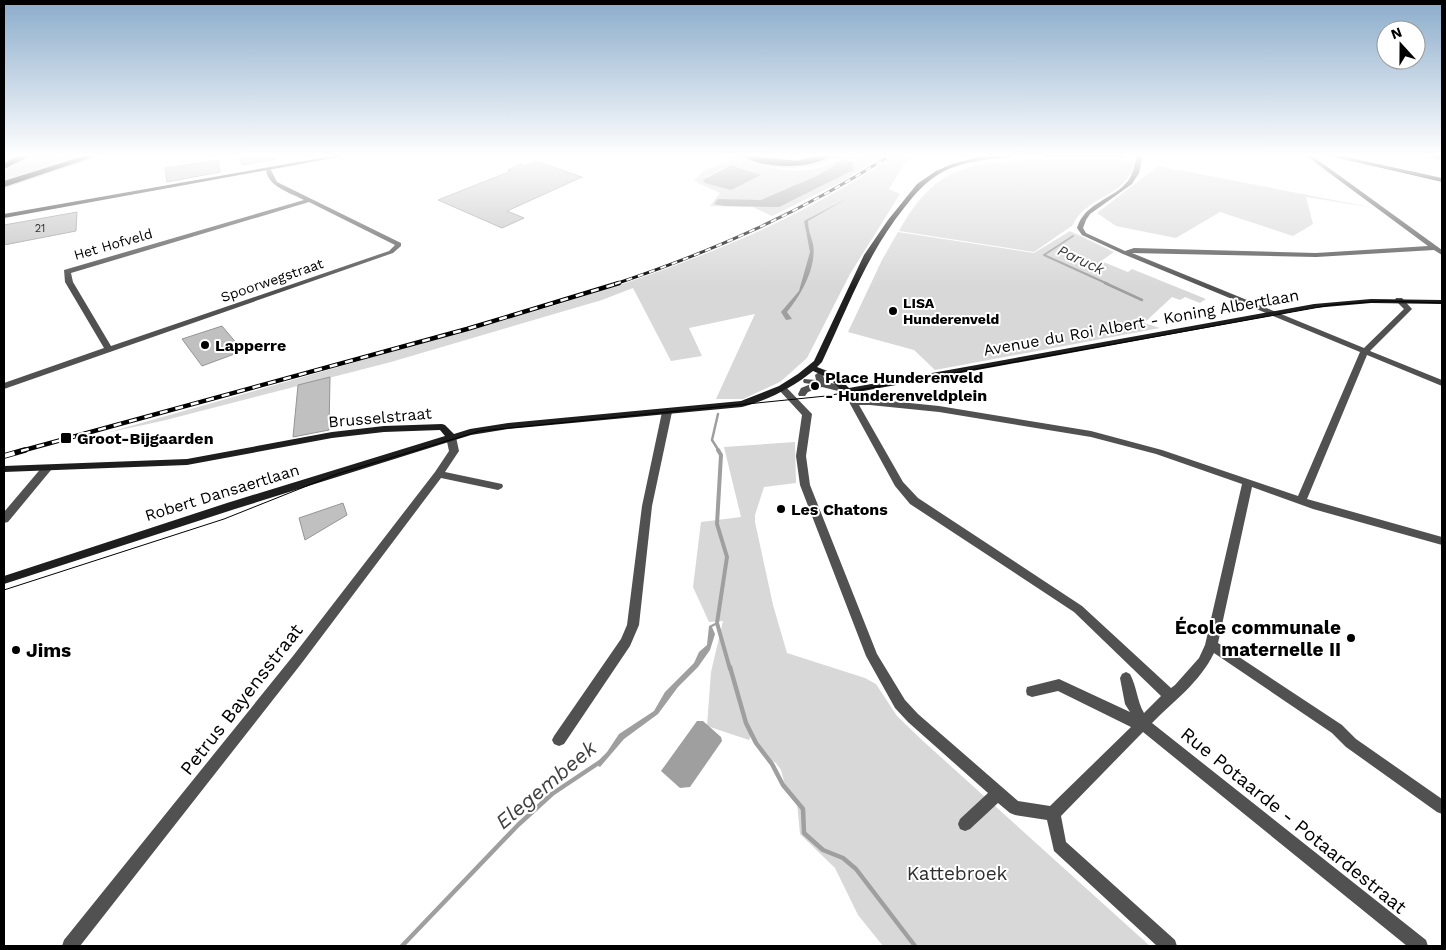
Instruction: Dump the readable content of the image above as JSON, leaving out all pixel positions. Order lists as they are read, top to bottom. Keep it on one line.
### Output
{"streets":{"street":["Het Hofveld","Spoorwegstraat","Avenue du Roi Albert - Koning Albertlaan","Brusselstraat","Robert Dansaertlaan","Petrus Bayensstraat","Rue Potaarde - Potaardestraat"]},"crossings":[["Het Hofveld","Spoorwegstraat"],["Brusselstraat","Robert Dansaertlaan"],["Brusselstraat","Petrus Bayensstraat"],["Robert Dansaertlaan","Petrus Bayensstraat"]],"water":["Paruck","Elegembeek"],"parks":["Kattebroek"],"places":{"other":["LISA Hunderenveld","Lapperre","Place Hunderenveld - Hunderenveldplein","Les Chatons","École communale maternelle II","Jims"],"transit":["Groot-Bijgaarden"]},"house_numbers":["21"],"north":"top"}
